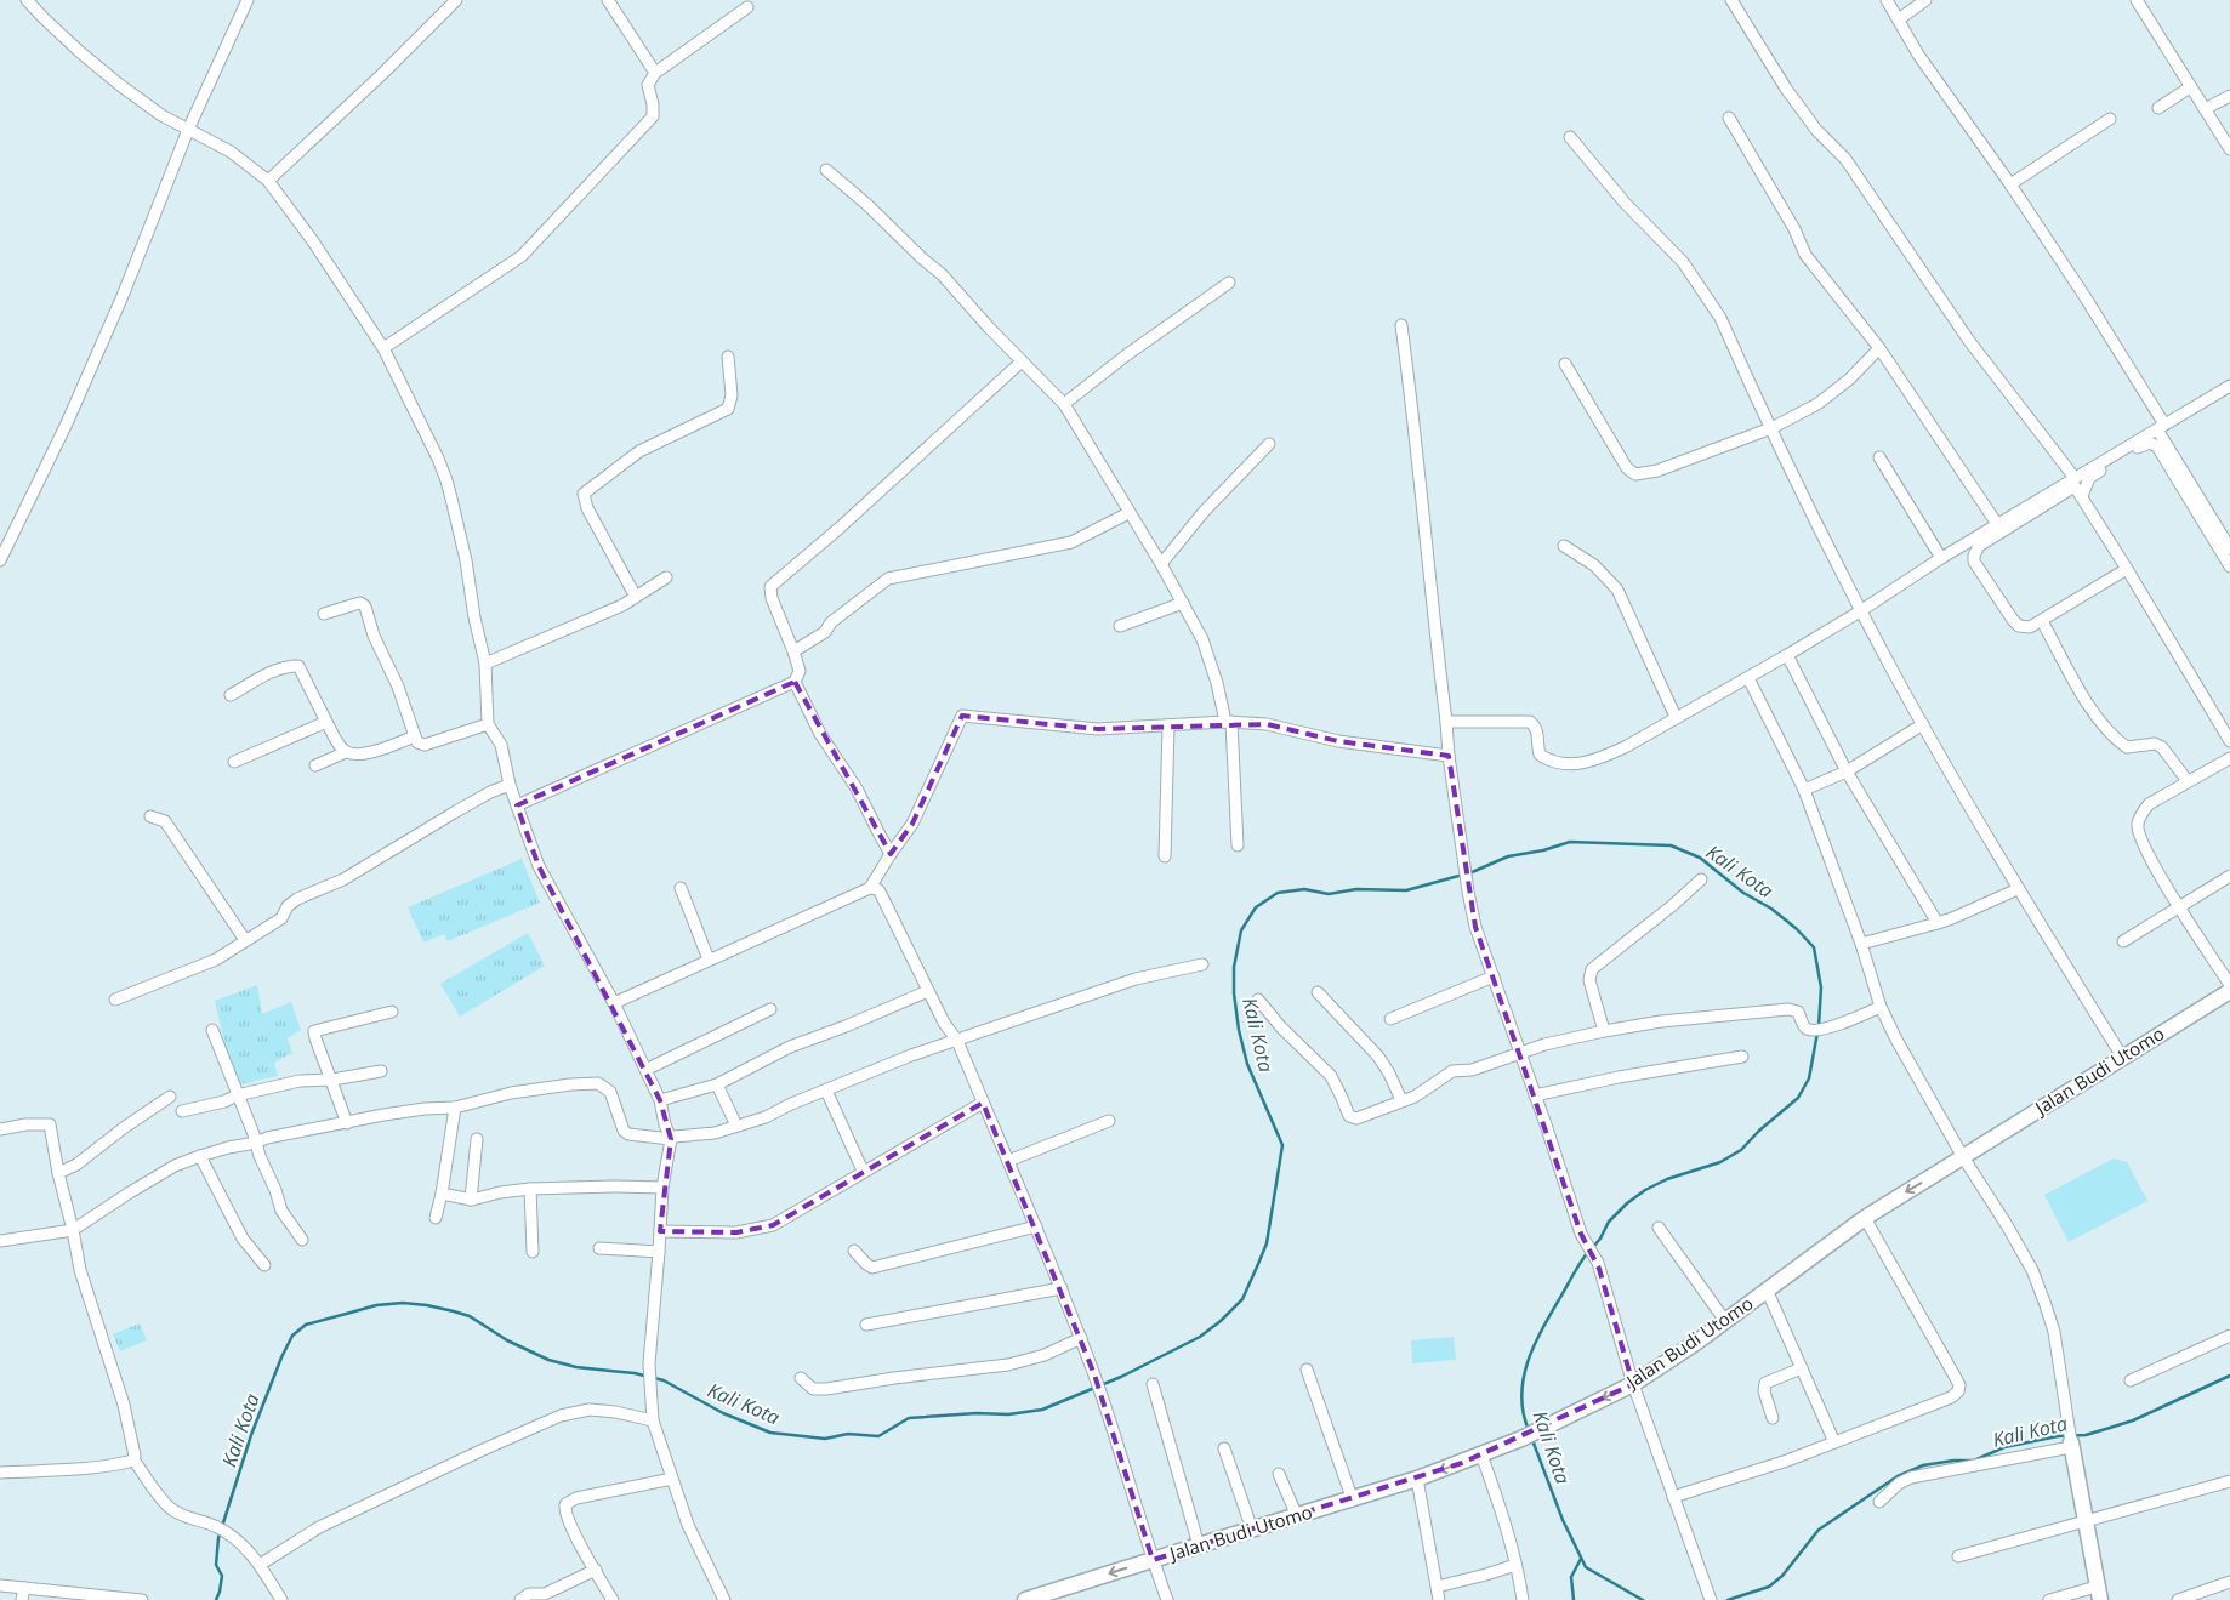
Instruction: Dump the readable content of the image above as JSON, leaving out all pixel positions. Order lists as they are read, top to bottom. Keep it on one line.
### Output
{"streets":{"street":["Jalan Budi Utomo"]},"one_way":["Jalan Budi Utomo"],"water":["Kali Kota"]}
